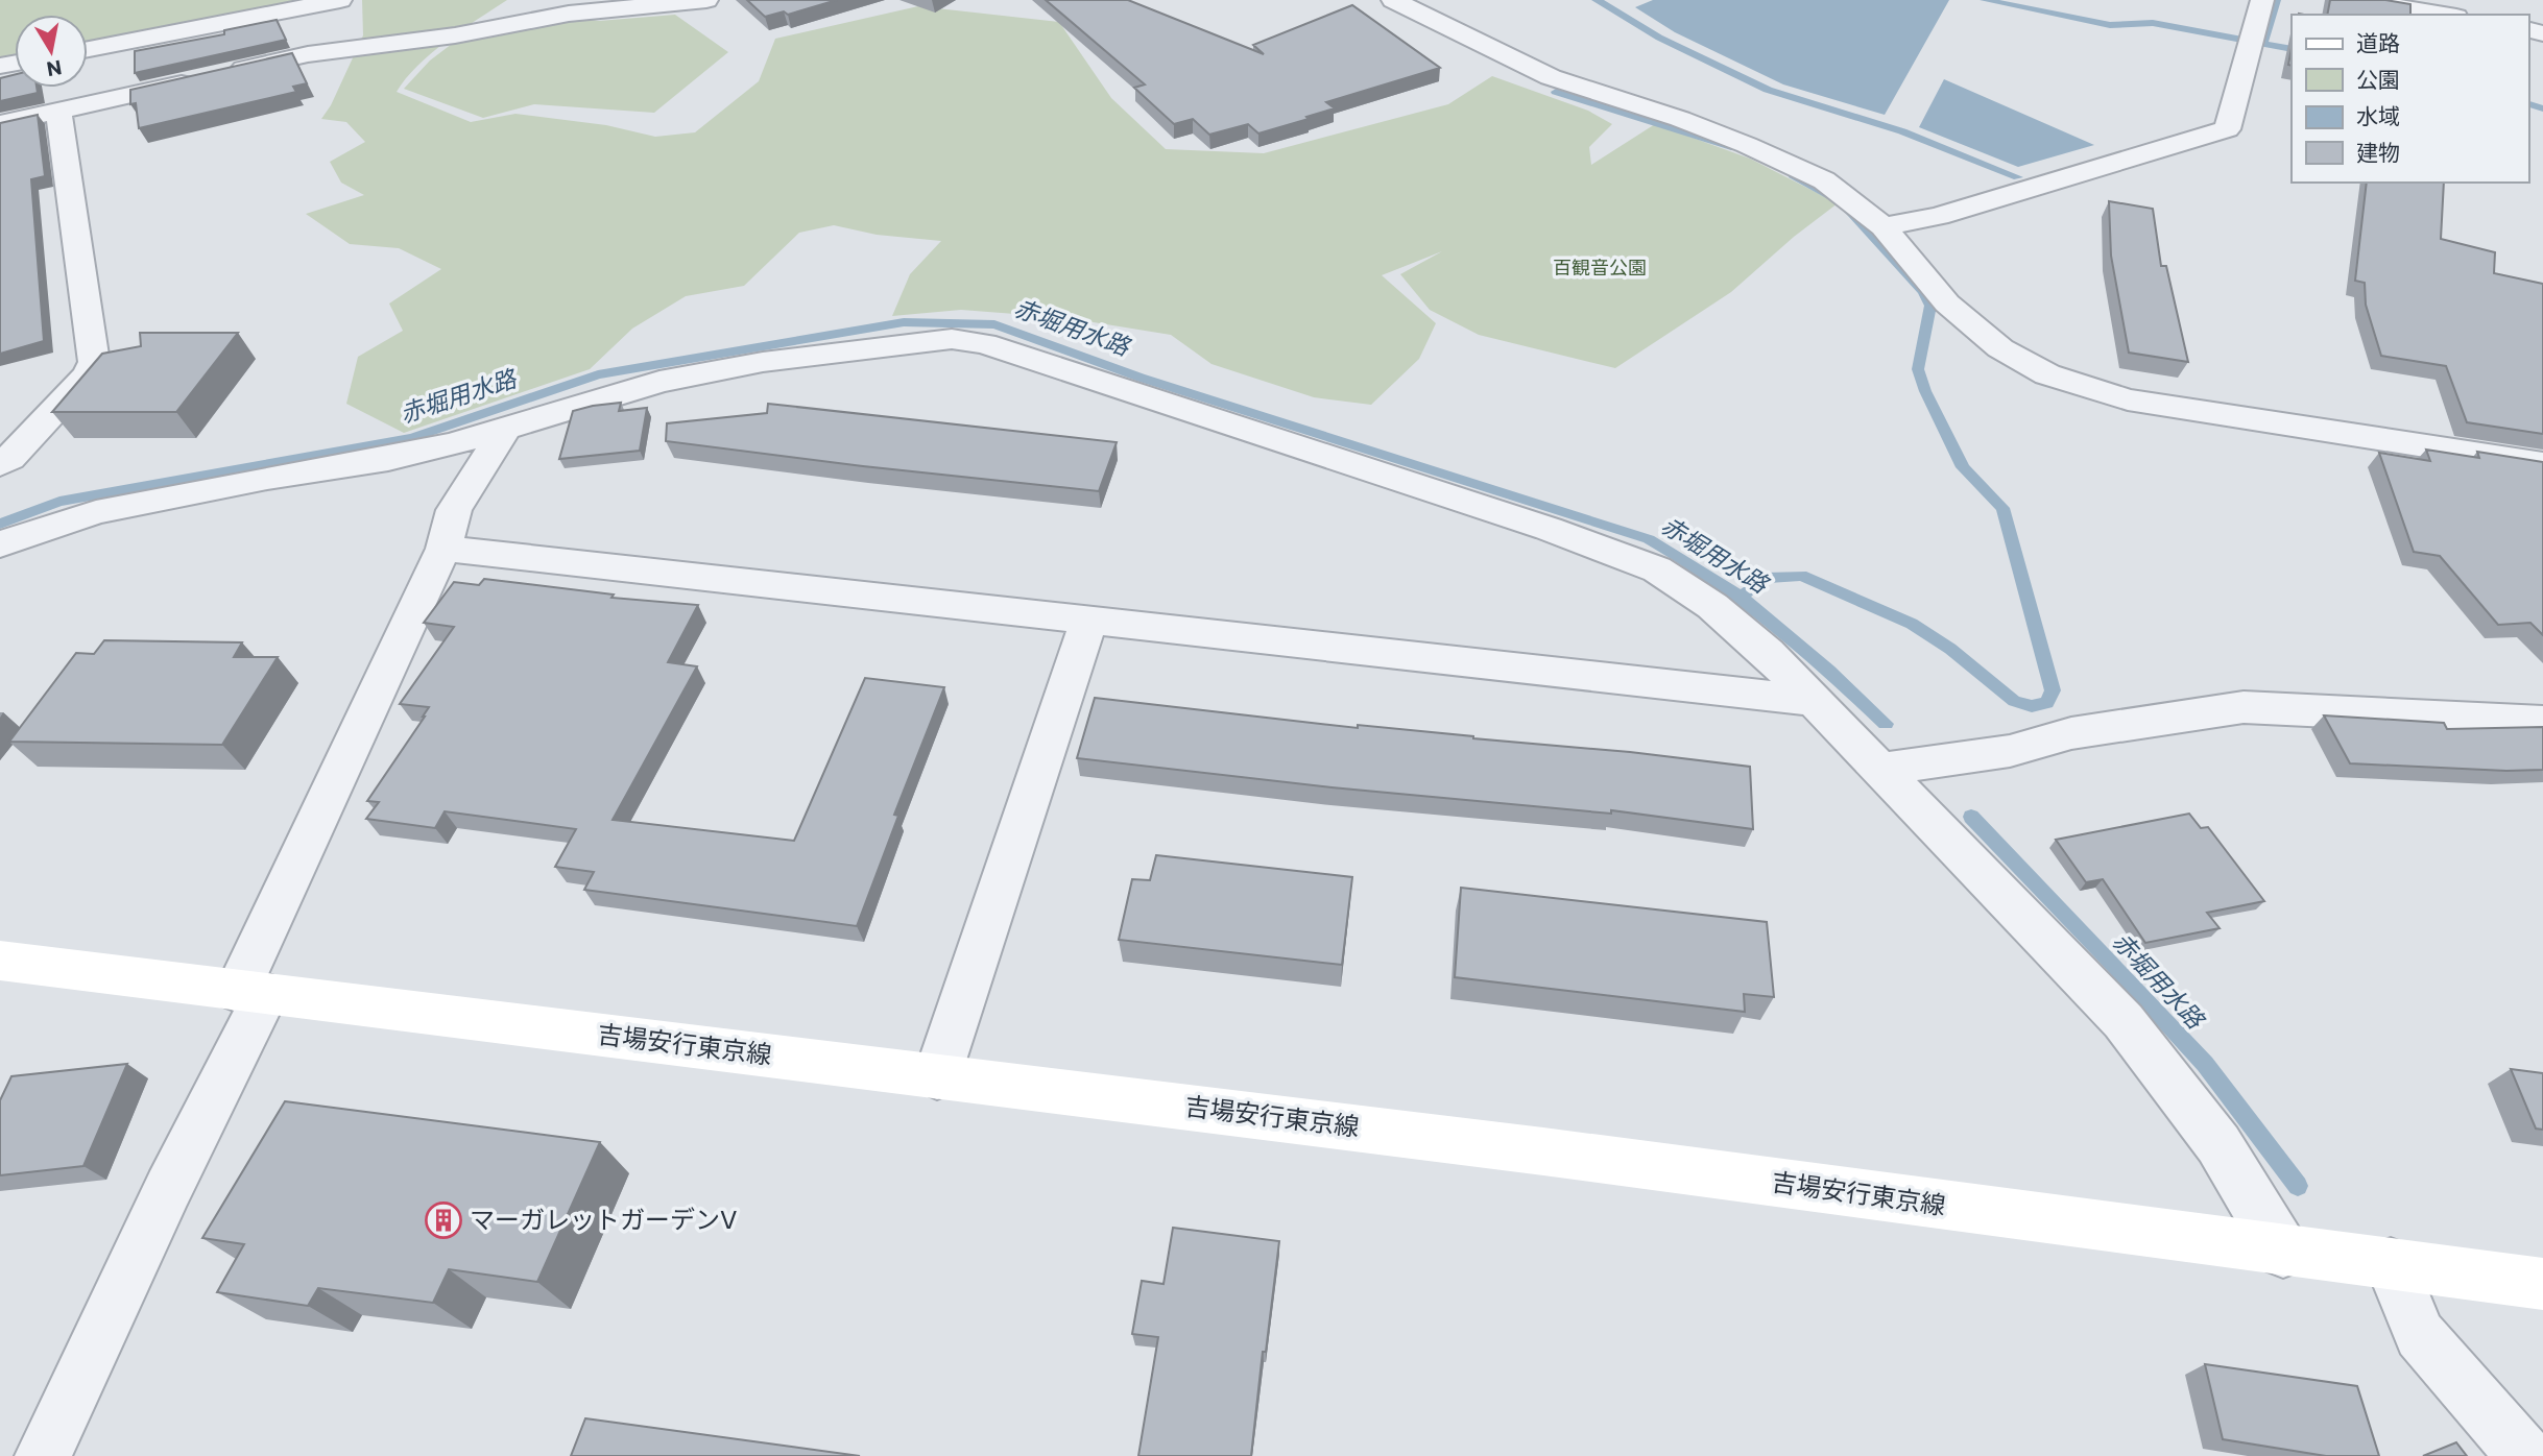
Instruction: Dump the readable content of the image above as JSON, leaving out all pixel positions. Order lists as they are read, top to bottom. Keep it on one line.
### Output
{"streets":{"main road":["吉場安行東京線"]},"water":["赤堀用水路"],"parks":["百観音公園"],"places":{"building":["マーガレットガーデンV"]},"legend":["道路","公園","水域","建物"],"north":"bottom"}
